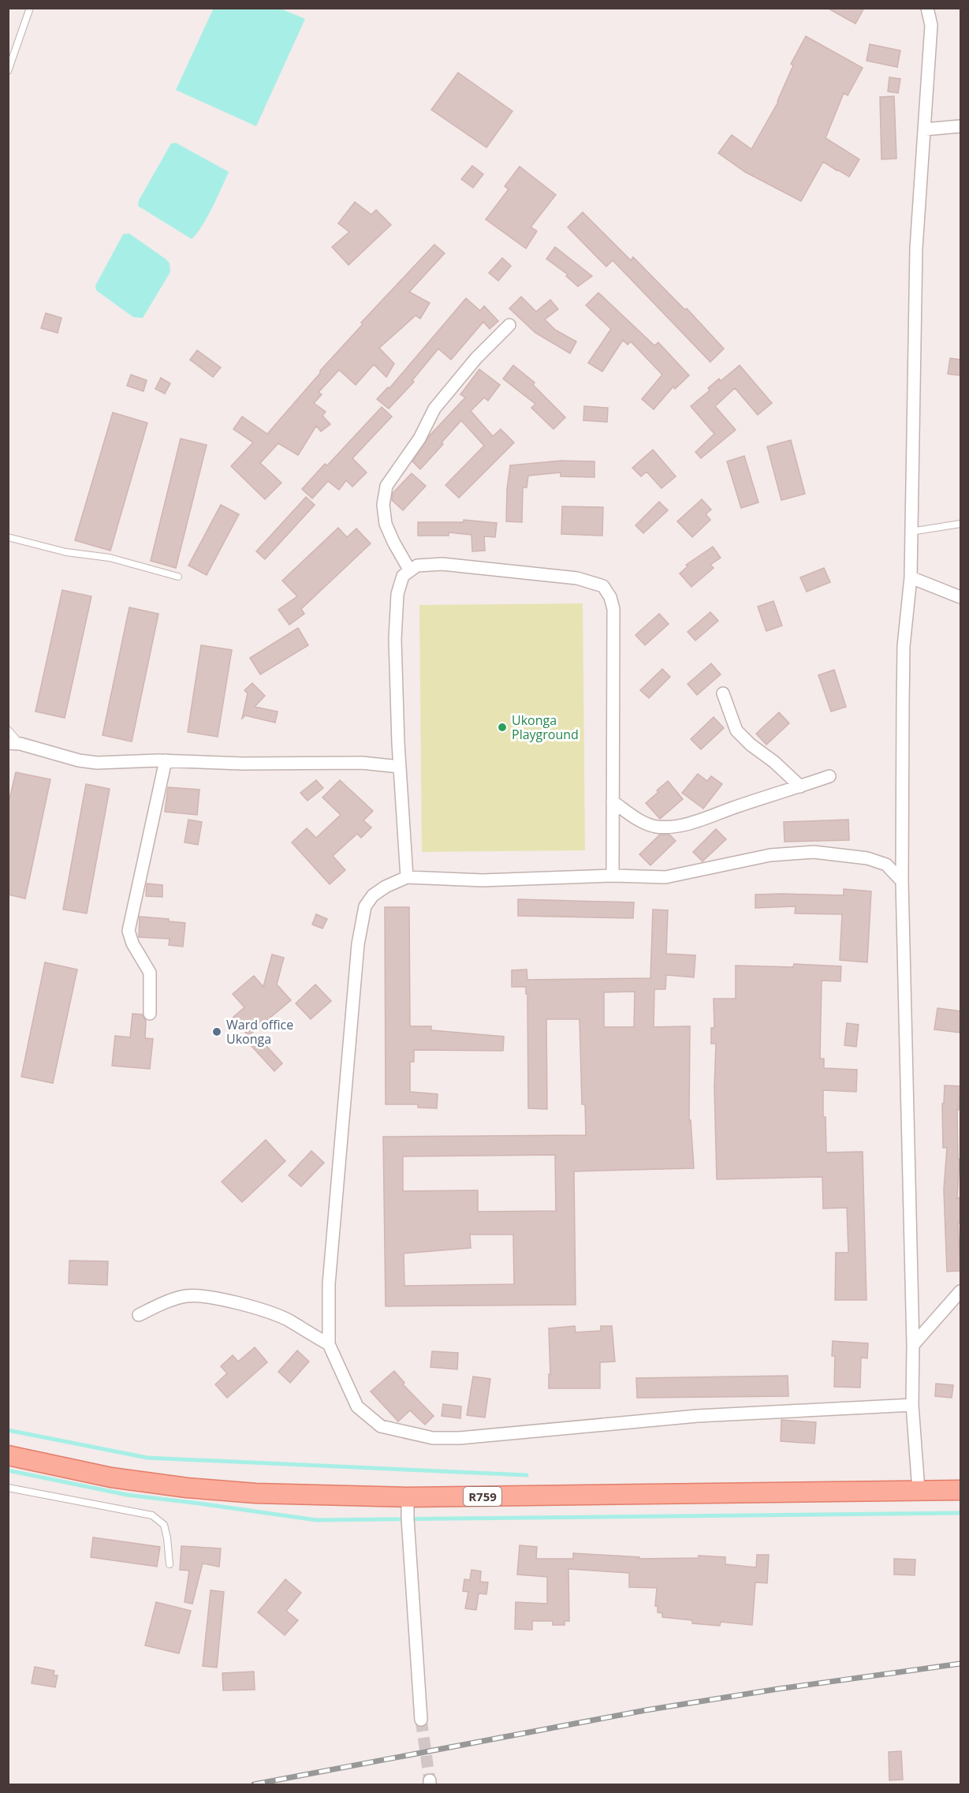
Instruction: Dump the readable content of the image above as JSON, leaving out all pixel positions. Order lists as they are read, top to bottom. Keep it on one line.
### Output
{"streets":{"main road":["R759"]},"places":["Ukonga Playground","Ward office Ukonga"]}
